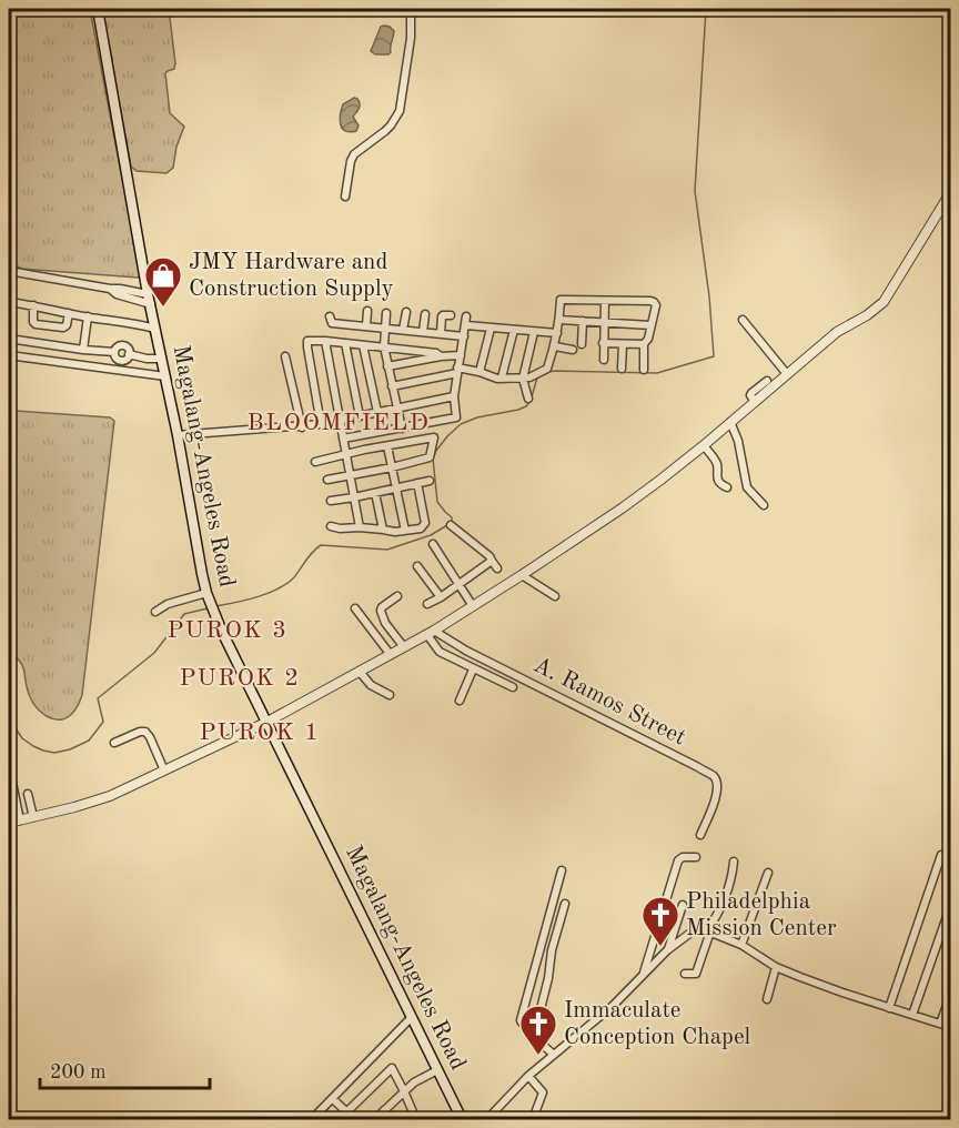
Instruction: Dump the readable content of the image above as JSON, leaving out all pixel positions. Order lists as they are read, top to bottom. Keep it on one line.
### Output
{"streets":{"main road":["Magalang-Angeles Road"],"street":["A. Ramos Street"]},"districts":["BLOOMFIELD","PUROK 3","PUROK 2","PUROK 1"],"places":{"shop":["JMY Hardware and Construction Supply"],"church":["Philadelphia Mission Center","Immaculate Conception Chapel"]},"scale_bar":"200 m"}
